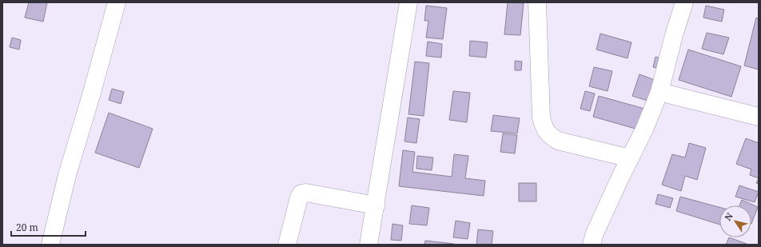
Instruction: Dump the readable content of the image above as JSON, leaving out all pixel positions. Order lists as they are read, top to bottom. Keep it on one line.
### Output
{"scale_bar":"20 m","north":"top left"}
